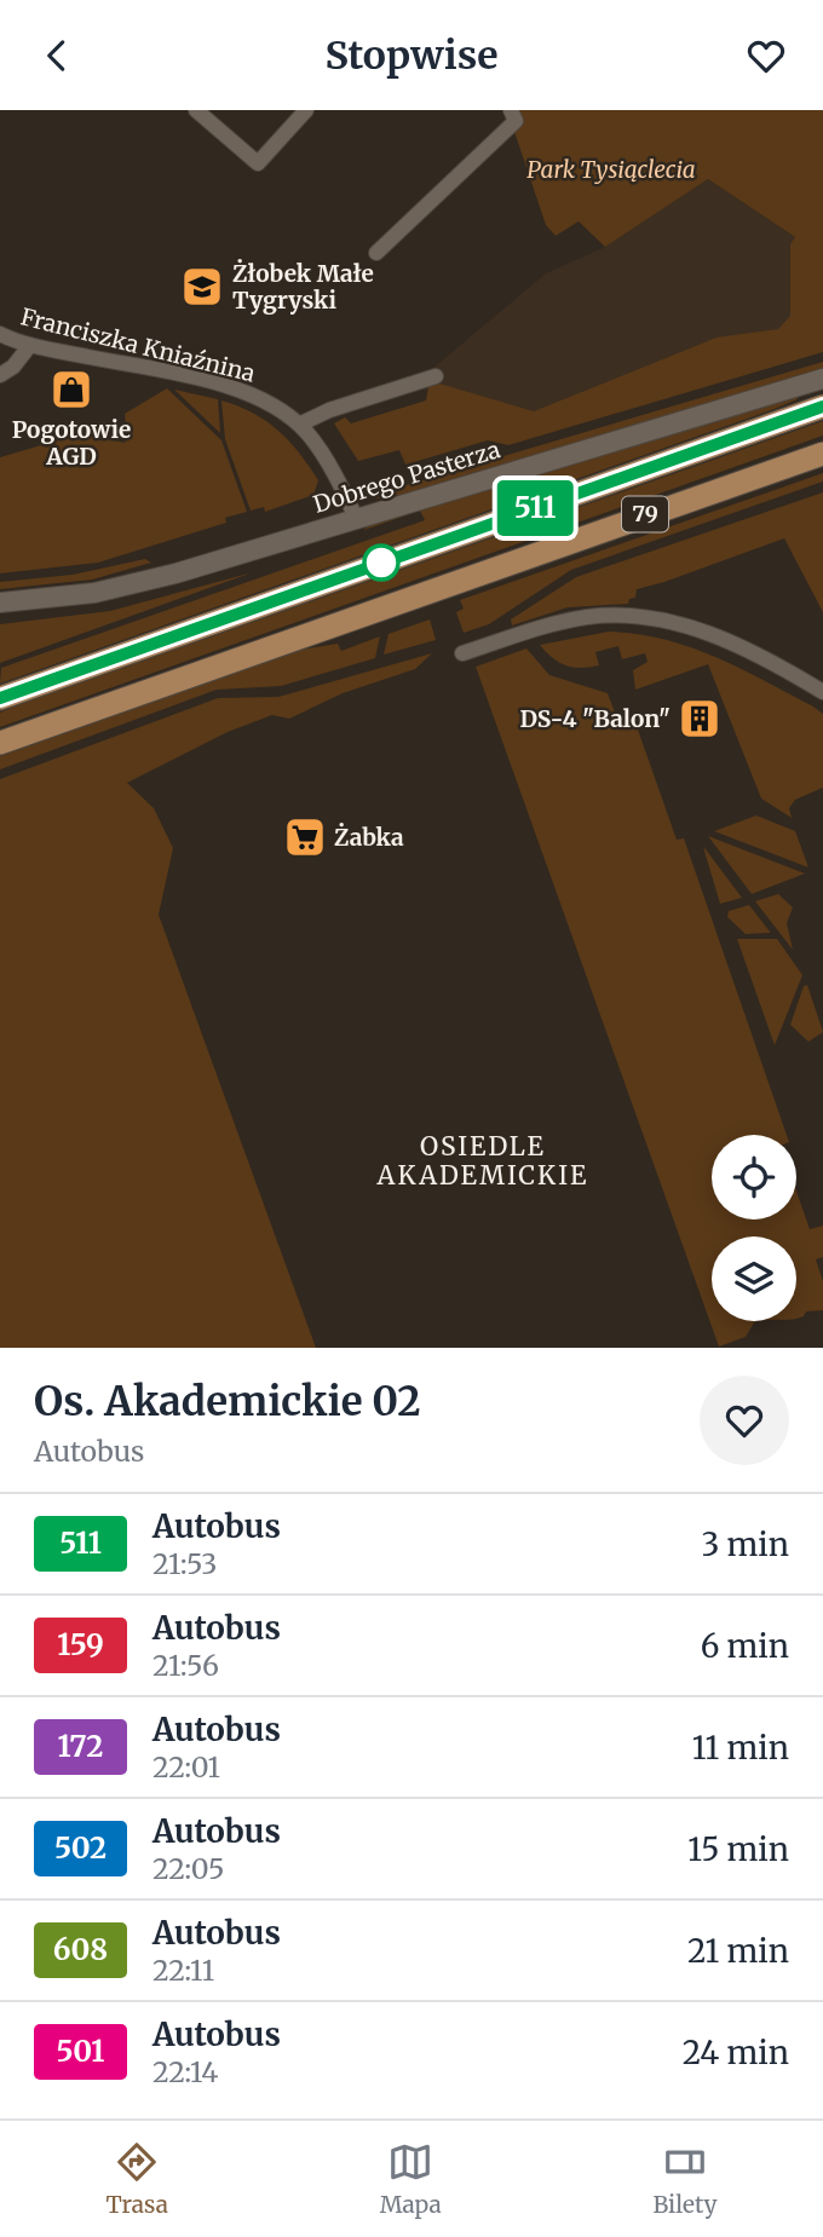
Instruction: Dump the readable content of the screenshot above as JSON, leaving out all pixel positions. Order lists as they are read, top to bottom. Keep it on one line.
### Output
{"streets":{"main road":["79"],"street":["Franciszka Kniaźnina","Dobrego Pasterza"]},"crossings":[["Franciszka Kniaźnina","Dobrego Pasterza"]],"districts":["OSIEDLE AKADEMICKIE"],"parks":["Park Tysiąclecia"],"places":{"school or university":["Żłobek Małe Tygryski"],"shop":["Pogotowie AGD"],"building":["DS-4 \"Balon\""],"supermarket":["Żabka"]},"lines":["bus line 511"],"page":{"header":"Stopwise","on_map":"511","heading":["Os. Akademickie 02","Autobus"],"list":[{"mark":"511","name":"Autobus","note":"21:53","value":"3 min"},{"mark":"159","name":"Autobus","note":"21:56","value":"6 min"},{"mark":"172","name":"Autobus","note":"22:01","value":"11 min"},{"mark":"502","name":"Autobus","note":"22:05","value":"15 min"},{"mark":"608","name":"Autobus","note":"22:11","value":"21 min"},{"mark":"501","name":"Autobus","note":"22:14","value":"24 min"}],"tabs":["Trasa","Mapa","Bilety"]}}
